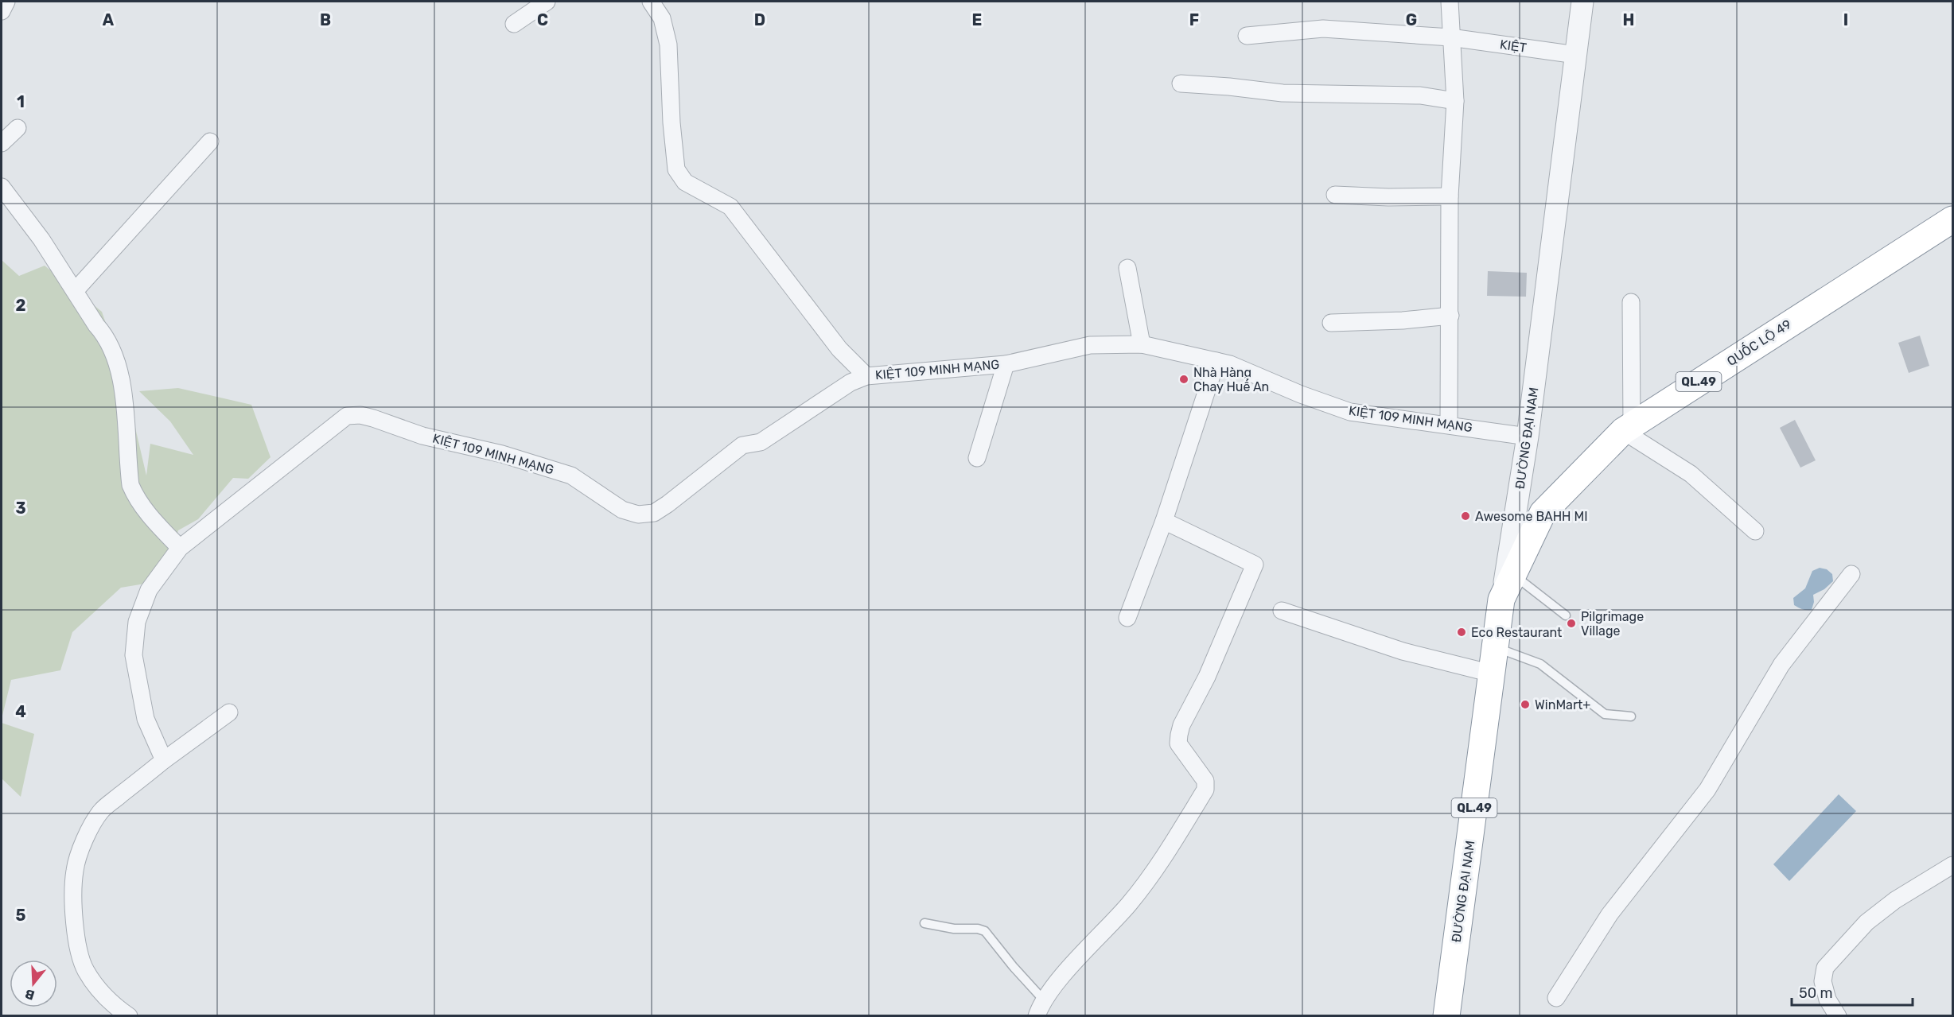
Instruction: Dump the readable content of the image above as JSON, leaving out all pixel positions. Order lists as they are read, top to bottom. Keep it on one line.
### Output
{"streets":{"highway":["QUỐC LỘ 49","QL.49","ĐƯỜNG ĐẠI NAM"],"street":["KIỆT","KIỆT 109 MINH MẠNG"]},"crossings":[["KIỆT","ĐƯỜNG ĐẠI NAM"],["QUỐC LỘ 49","ĐƯỜNG ĐẠI NAM"],["KIỆT 109 MINH MẠNG","ĐƯỜNG ĐẠI NAM"]],"places":["Nhà Hàng Chay Huế An","Awesome BAHH MI","Pilgrimage Village","Eco Restaurant","WinMart+"],"scale_bar":"50 m","north":"bottom","grid":{"columns":["A","B","C","D","E","F","G","H","I"],"rows":["1","2","3","4","5"]}}
